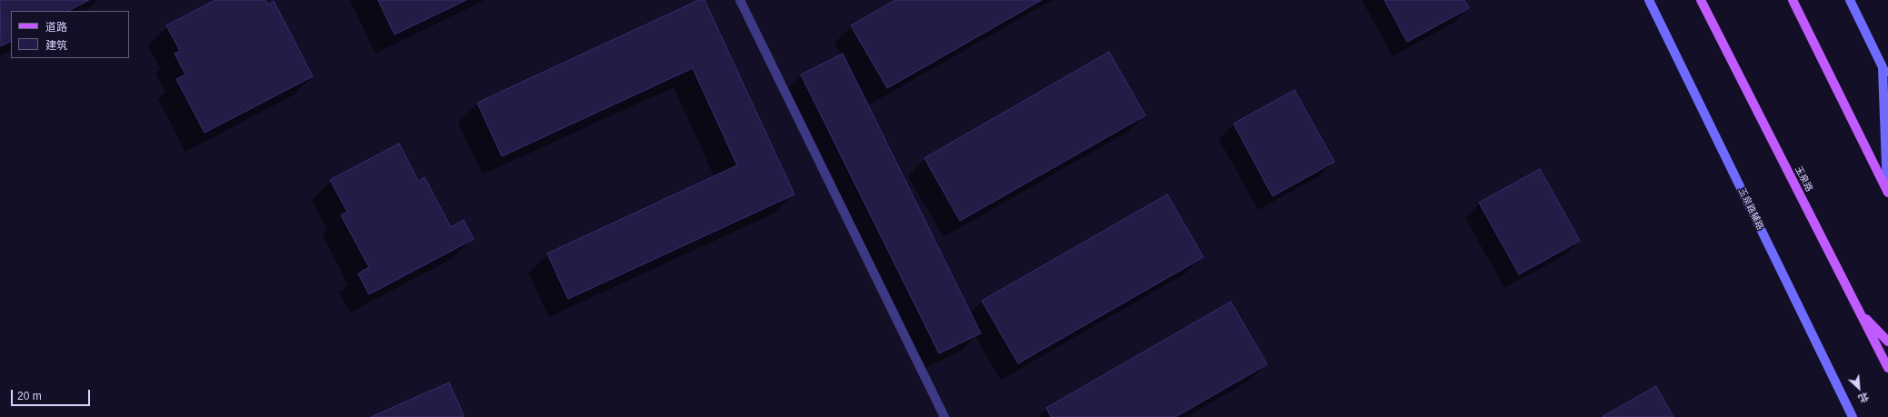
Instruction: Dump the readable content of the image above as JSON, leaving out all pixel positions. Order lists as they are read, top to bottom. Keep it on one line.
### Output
{"streets":{"main road":["玉泉路"],"street":["玉泉路辅路"]},"legend":["道路","建筑"],"scale_bar":"20 m","north":"bottom right"}
